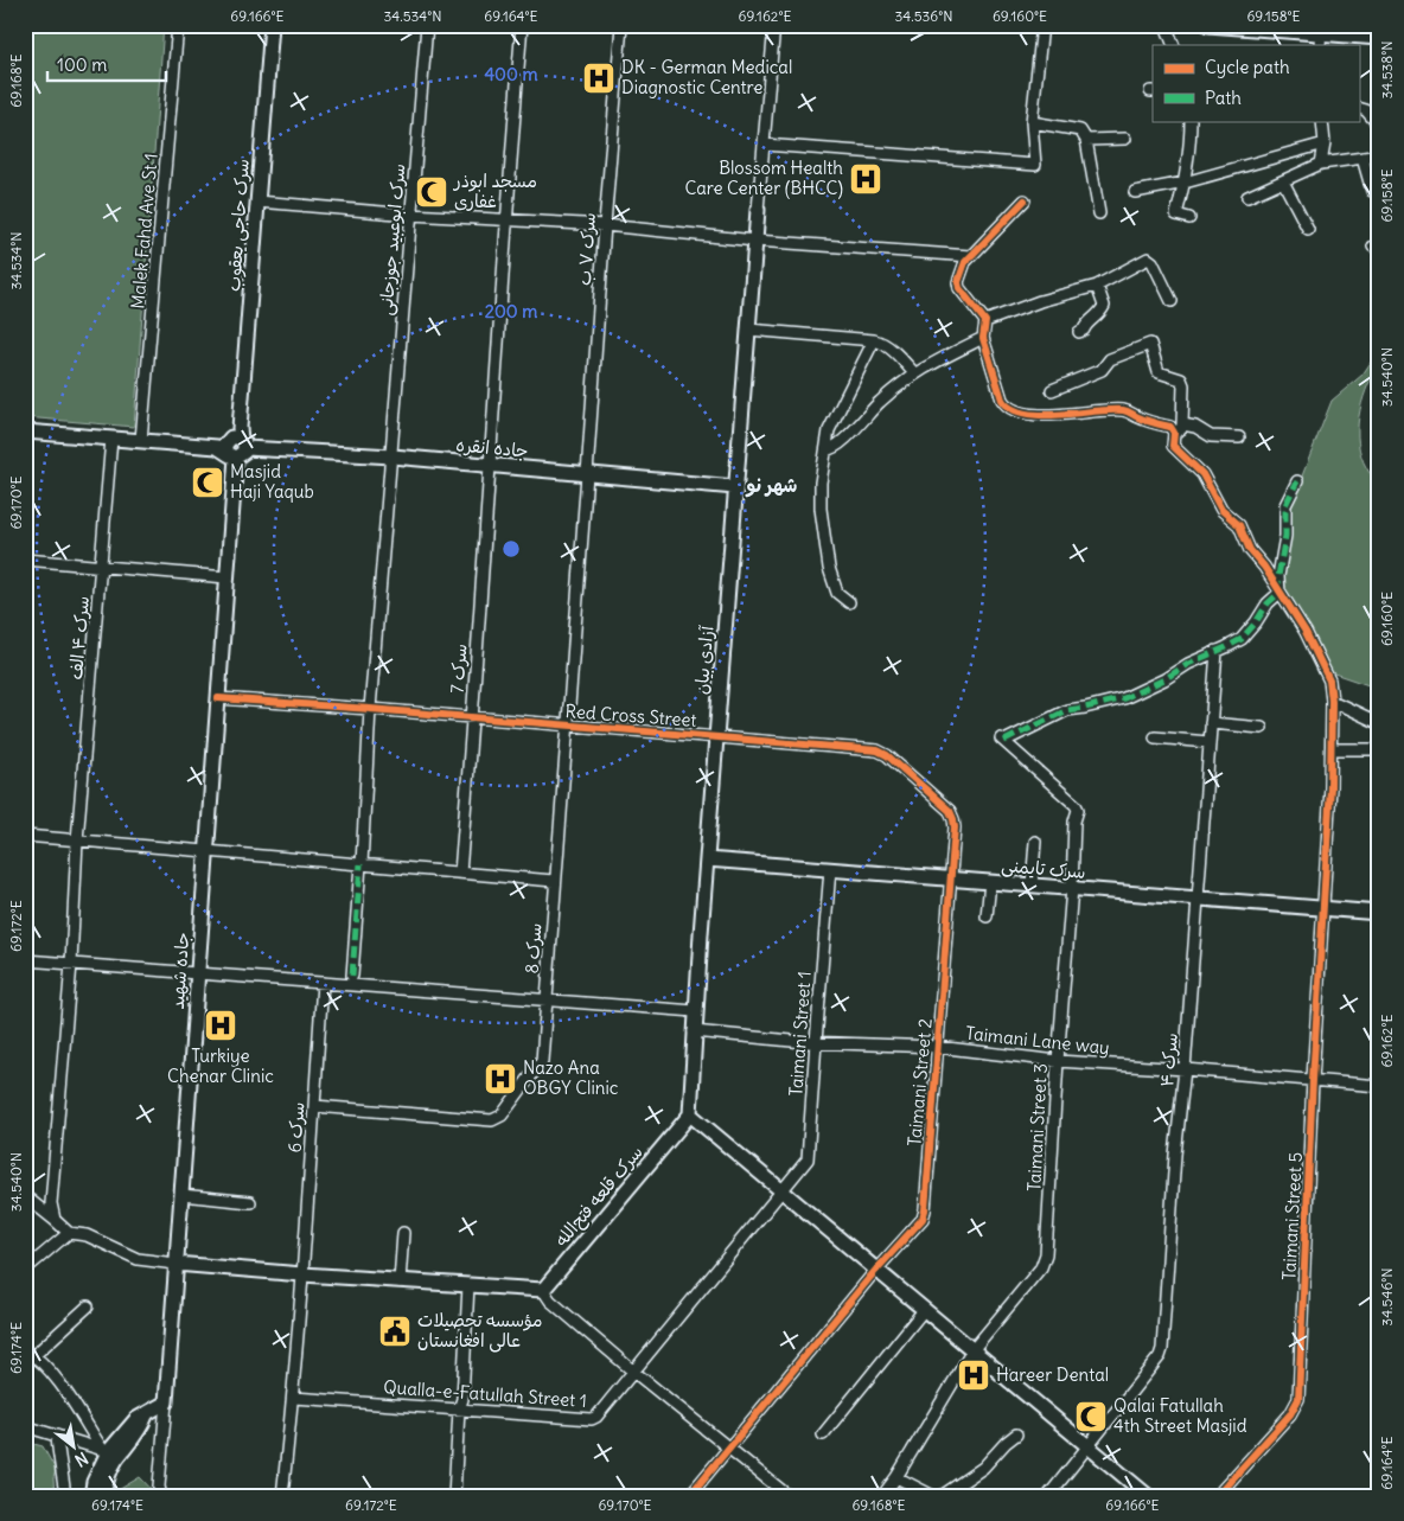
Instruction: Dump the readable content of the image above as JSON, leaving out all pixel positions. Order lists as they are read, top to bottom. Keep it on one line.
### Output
{"streets":{"main road":["سرک حاجی یعقوب","جاده انقره","آزادی بیان","سرک تایمنی","جاده شهید","سرک قلعه فتح‌الله"],"street":["Malek Fahd Ave St 1","سرک ابوعبید جوزجانی","سرک ۷ ب","سرک ۴ الف","سرک 7","Red Cross Street","سرک 8","Taimani Street 1","Taimani Lane way","سرک ۴","Taimani Street 2","سرک 6","Taimani Street 3","Taimani Street 5","Qualla-e-Fatullah Street 1"]},"crossings":[["سرک حاجی یعقوب","جاده انقره"],["سرک حاجی یعقوب","جاده شهید"],["Malek Fahd Ave St 1","جاده انقره"],["سرک ابوعبید جوزجانی","جاده انقره"],["سرک ابوعبید جوزجانی","Red Cross Street"],["سرک ۷ ب","جاده انقره"],["سرک ۷ ب","سرک 8"],["جاده انقره","سرک ۴ الف"],["جاده انقره","آزادی بیان"],["جاده انقره","سرک 7"],["جاده انقره","سرک 8"],["جاده انقره","جاده شهید"],["آزادی بیان","Red Cross Street"],["آزادی بیان","سرک تایمنی"],["آزادی بیان","Taimani Lane way"],["آزادی بیان","سرک قلعه فتح‌الله"],["سرک 7","Red Cross Street"],["Red Cross Street","سرک تایمنی"],["Red Cross Street","سرک 8"],["Red Cross Street","جاده شهید"],["Red Cross Street","Taimani Street 2"],["سرک تایمنی","Taimani Street 1"],["سرک تایمنی","سرک ۴"],["سرک تایمنی","Taimani Street 2"],["سرک تایمنی","Taimani Street 3"],["سرک تایمنی","Taimani Street 5"],["سرک 8","سرک 6"],["Taimani Street 1","Taimani Lane way"],["Taimani Street 1","Qualla-e-Fatullah Street 1"],["Taimani Lane way","سرک ۴"],["Taimani Lane way","Taimani Street 2"],["Taimani Lane way","Taimani Street 3"],["Taimani Lane way","Taimani Street 5"],["سرک ۴","Taimani Street 3"],["سرک 6","Qualla-e-Fatullah Street 1"]],"districts":["شهر نو"],"places":{"hospital":["DK - German Medical Diagnostic Centre","Blossom Health Care Center (BHCC)","Turkiye Chenar Clinic","Nazo Ana OBGY Clinic","Hareer Dental"],"mosque":["مسجد ابوذر غفاری","Masjid Haji Yaqub","Qalai Fatullah 4th Street Masjid"],"public building":["مؤسسه تحصیلات عالی افغانستان"]},"legend":["Cycle path","Path"],"scale_bar":"100 m","north":"bottom right","coordinates":["69.166°E","34.534°N","69.164°E","69.162°E","34.536°N","69.160°E","69.158°E","34.538°N","69.168°E","34.540°N","69.170°E","69.172°E","34.546°N","69.174°E"],"rings":["400 m","200 m"]}
